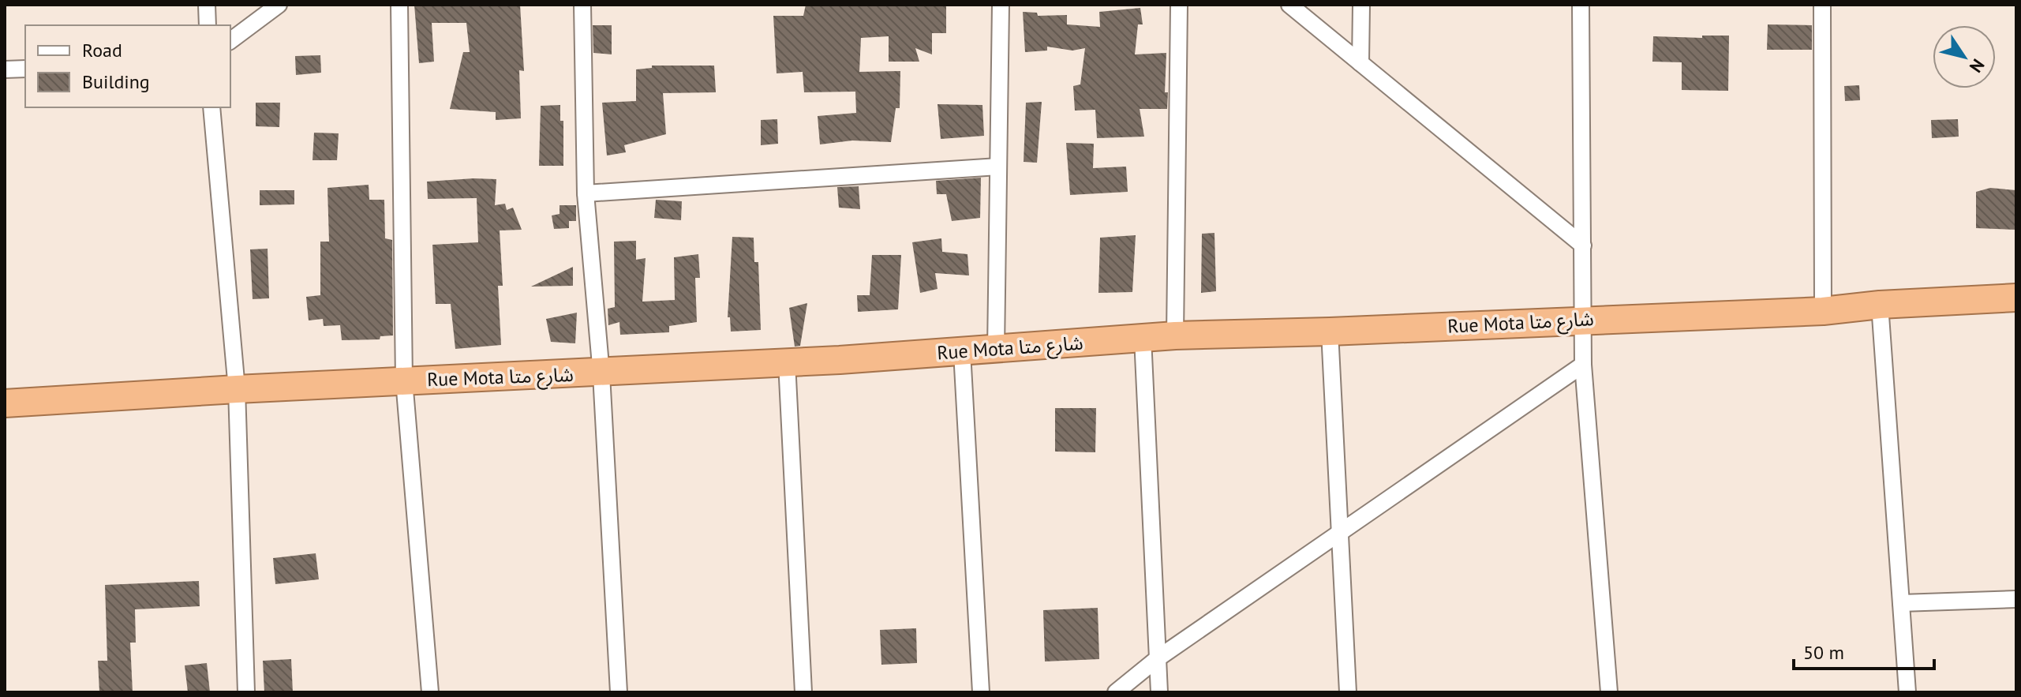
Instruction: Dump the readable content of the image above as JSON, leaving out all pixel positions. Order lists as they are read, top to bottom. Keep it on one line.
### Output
{"streets":{"highway":["Rue Mota شارع متا"]},"legend":["Road","Building"],"scale_bar":"50 m","north":"bottom right"}
